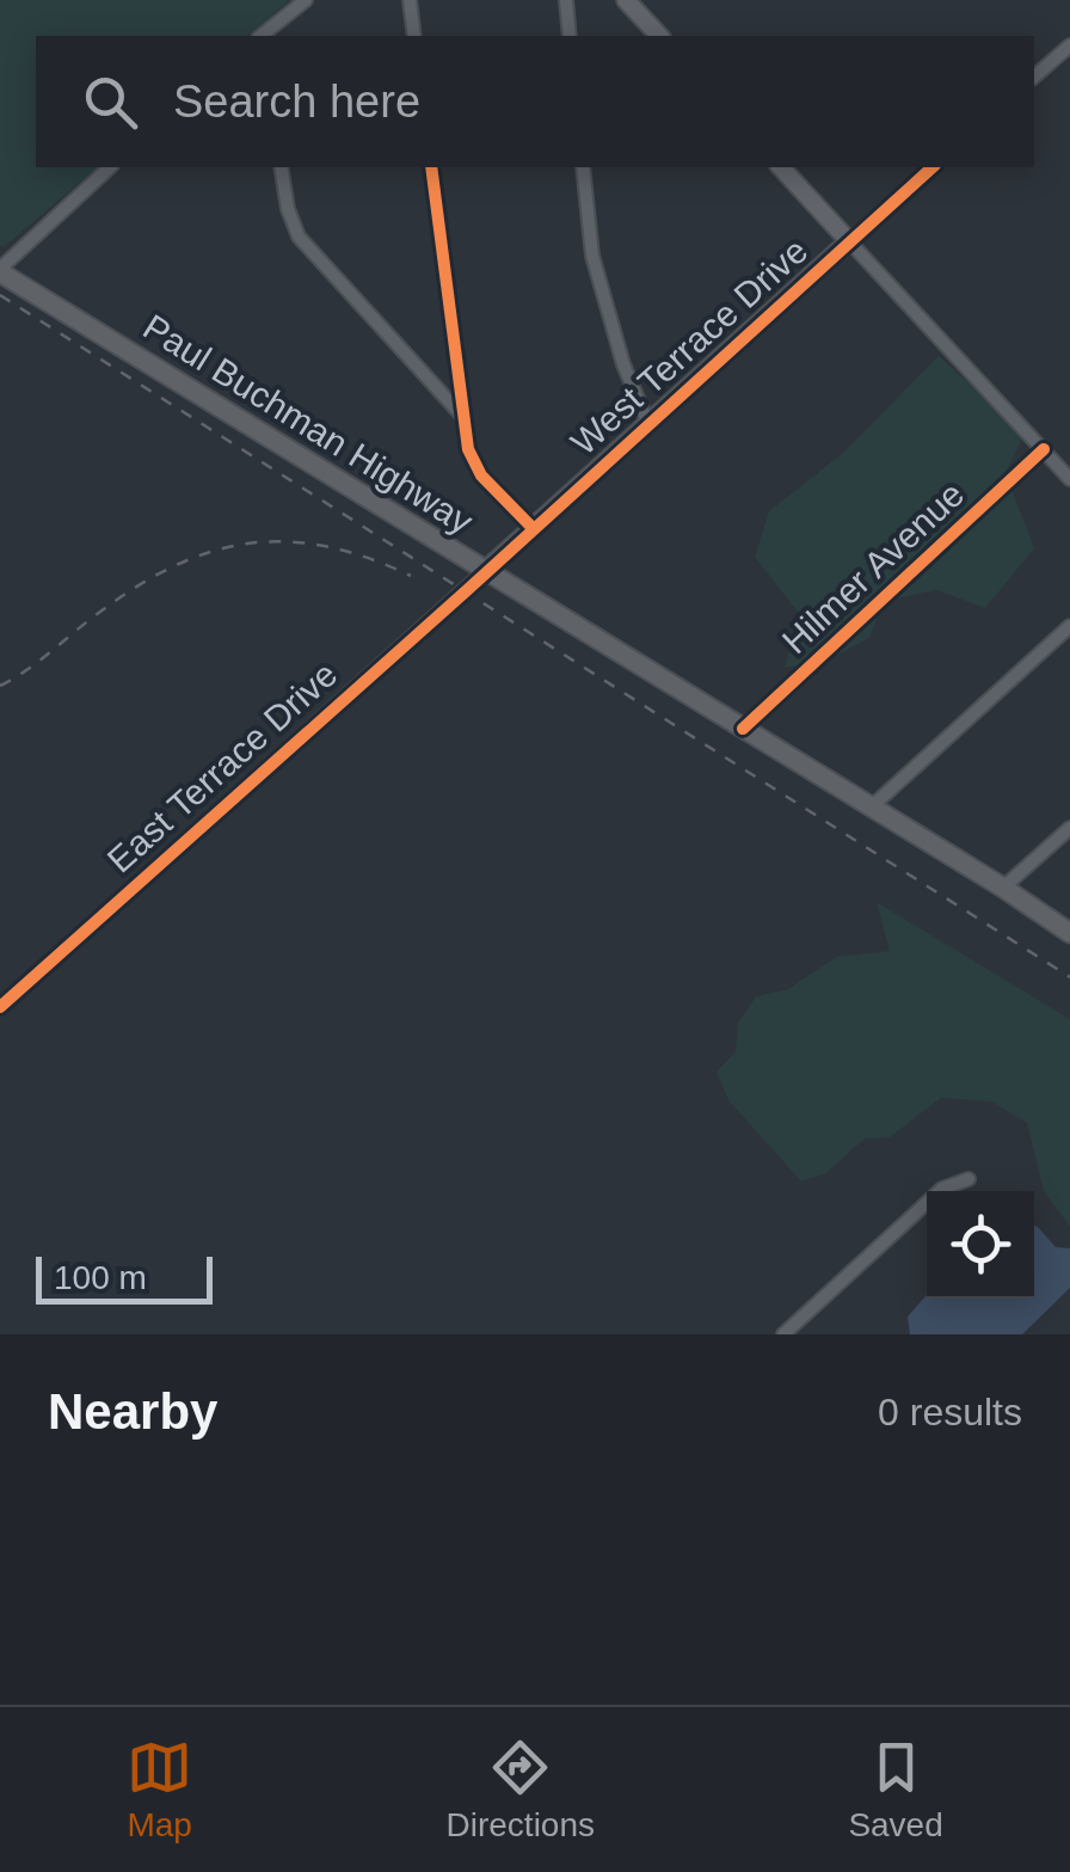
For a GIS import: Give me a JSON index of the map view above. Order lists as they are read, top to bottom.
{
  "streets": {
    "main road": ["Paul Buchman Highway"],
    "street": ["West Terrace Drive", "Hilmer Avenue", "East Terrace Drive"]
  },
  "crossings": [
    ["West Terrace Drive", "Paul Buchman Highway"],
    ["West Terrace Drive", "East Terrace Drive"],
    ["Paul Buchman Highway", "Hilmer Avenue"],
    ["Paul Buchman Highway", "East Terrace Drive"]
  ],
  "scale_bar": "100 m",
  "page": {
    "search": "Search here",
    "scale": "100 m",
    "heading": ["Nearby", "0 results"],
    "nav": ["Map", "Directions", "Saved"]
  }
}
